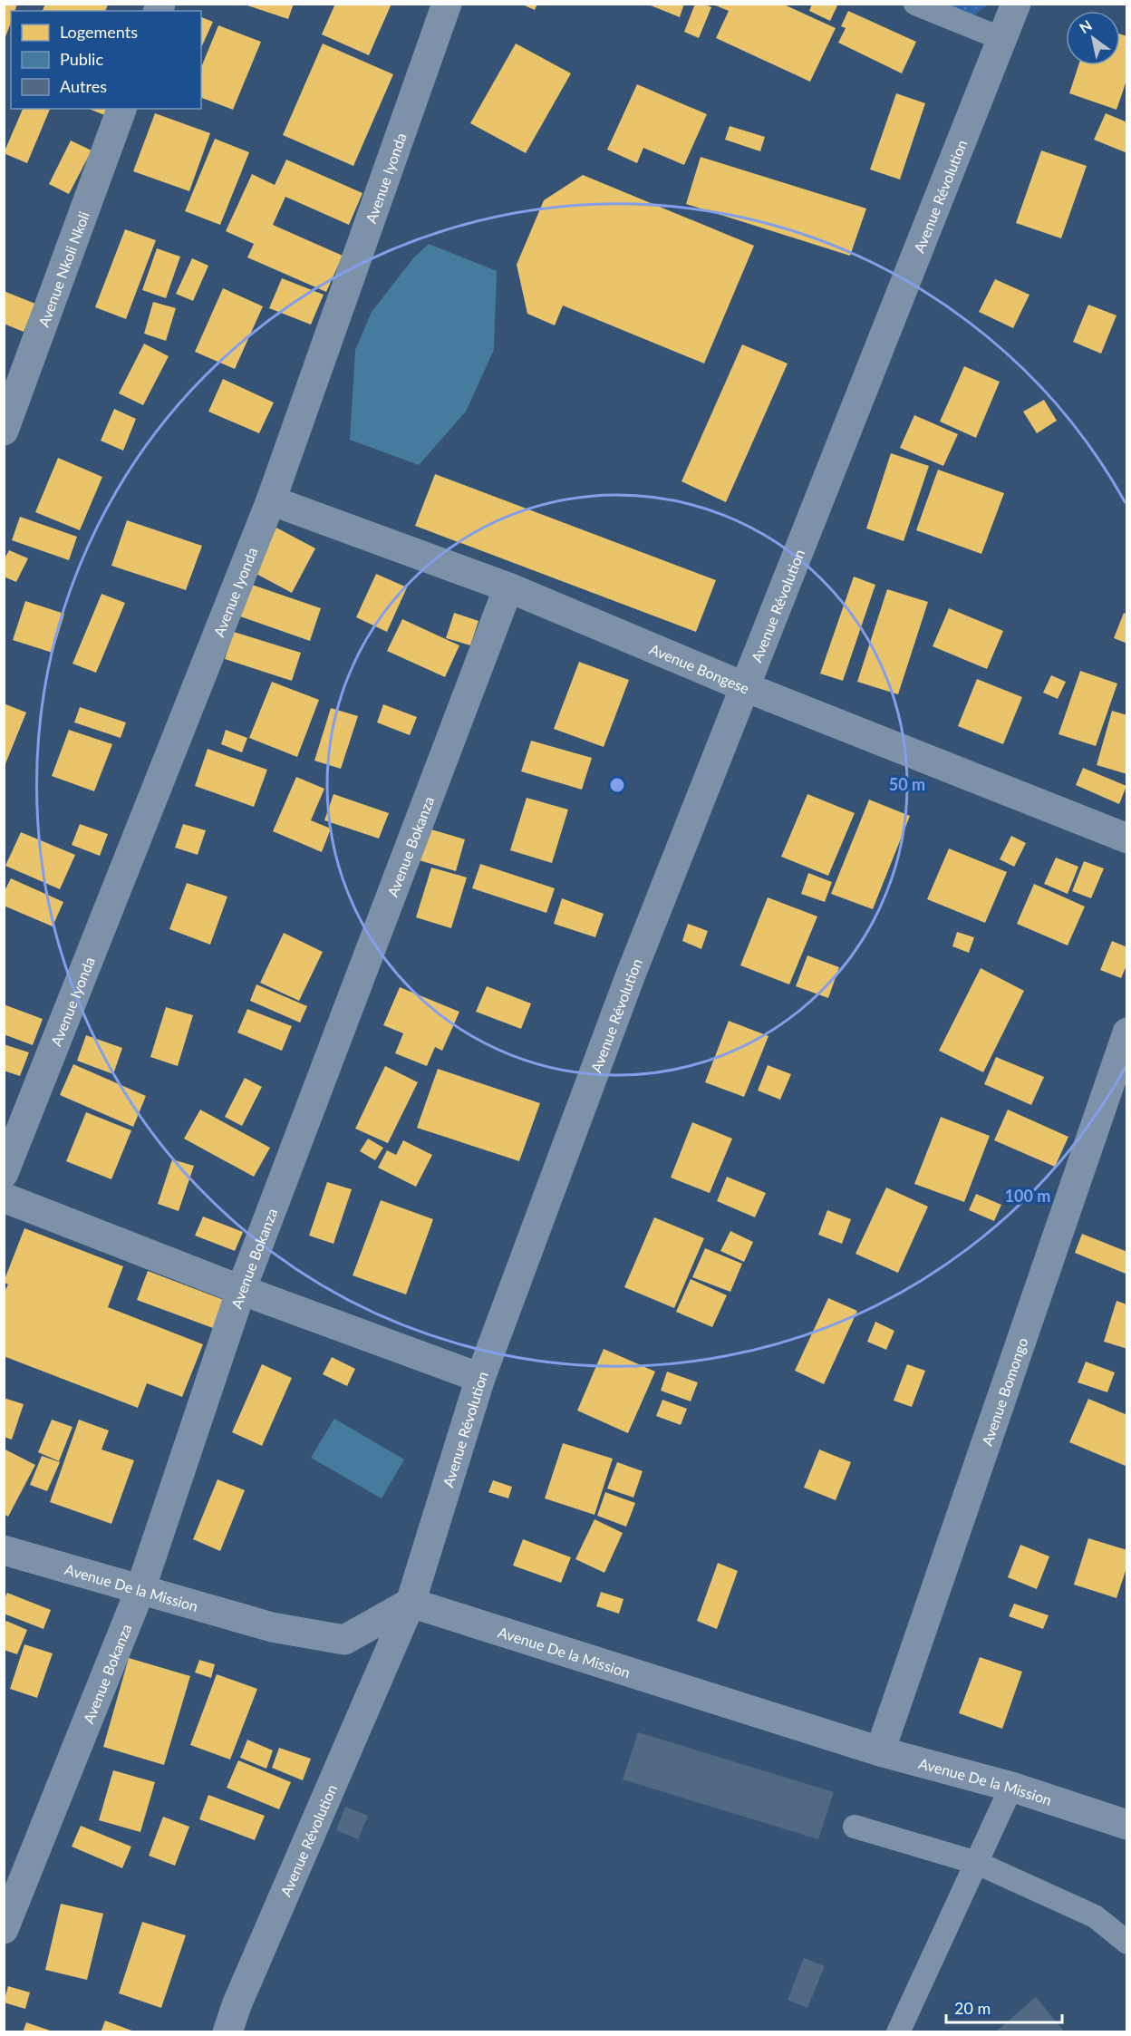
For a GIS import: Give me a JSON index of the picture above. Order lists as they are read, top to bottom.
{
  "streets": {
    "street": [
      "Avenue Iyonda",
      "Avenue Révolution",
      "Avenue Nkoli Nkoli",
      "Avenue Bongese",
      "Avenue Bokanza",
      "Avenue Bomongo",
      "Avenue De la Mission"
    ]
  },
  "crossings": [
    ["Avenue Iyonda", "Avenue Bongese"],
    ["Avenue Révolution", "Avenue Bongese"],
    ["Avenue Révolution", "Avenue De la Mission"],
    ["Avenue Bongese", "Avenue Bokanza"],
    ["Avenue Bokanza", "Avenue De la Mission"],
    ["Avenue Bomongo", "Avenue De la Mission"]
  ],
  "legend": ["Logements", "Public", "Autres"],
  "scale_bar": "20 m",
  "north": "top left",
  "rings": ["50 m", "100 m"]
}
